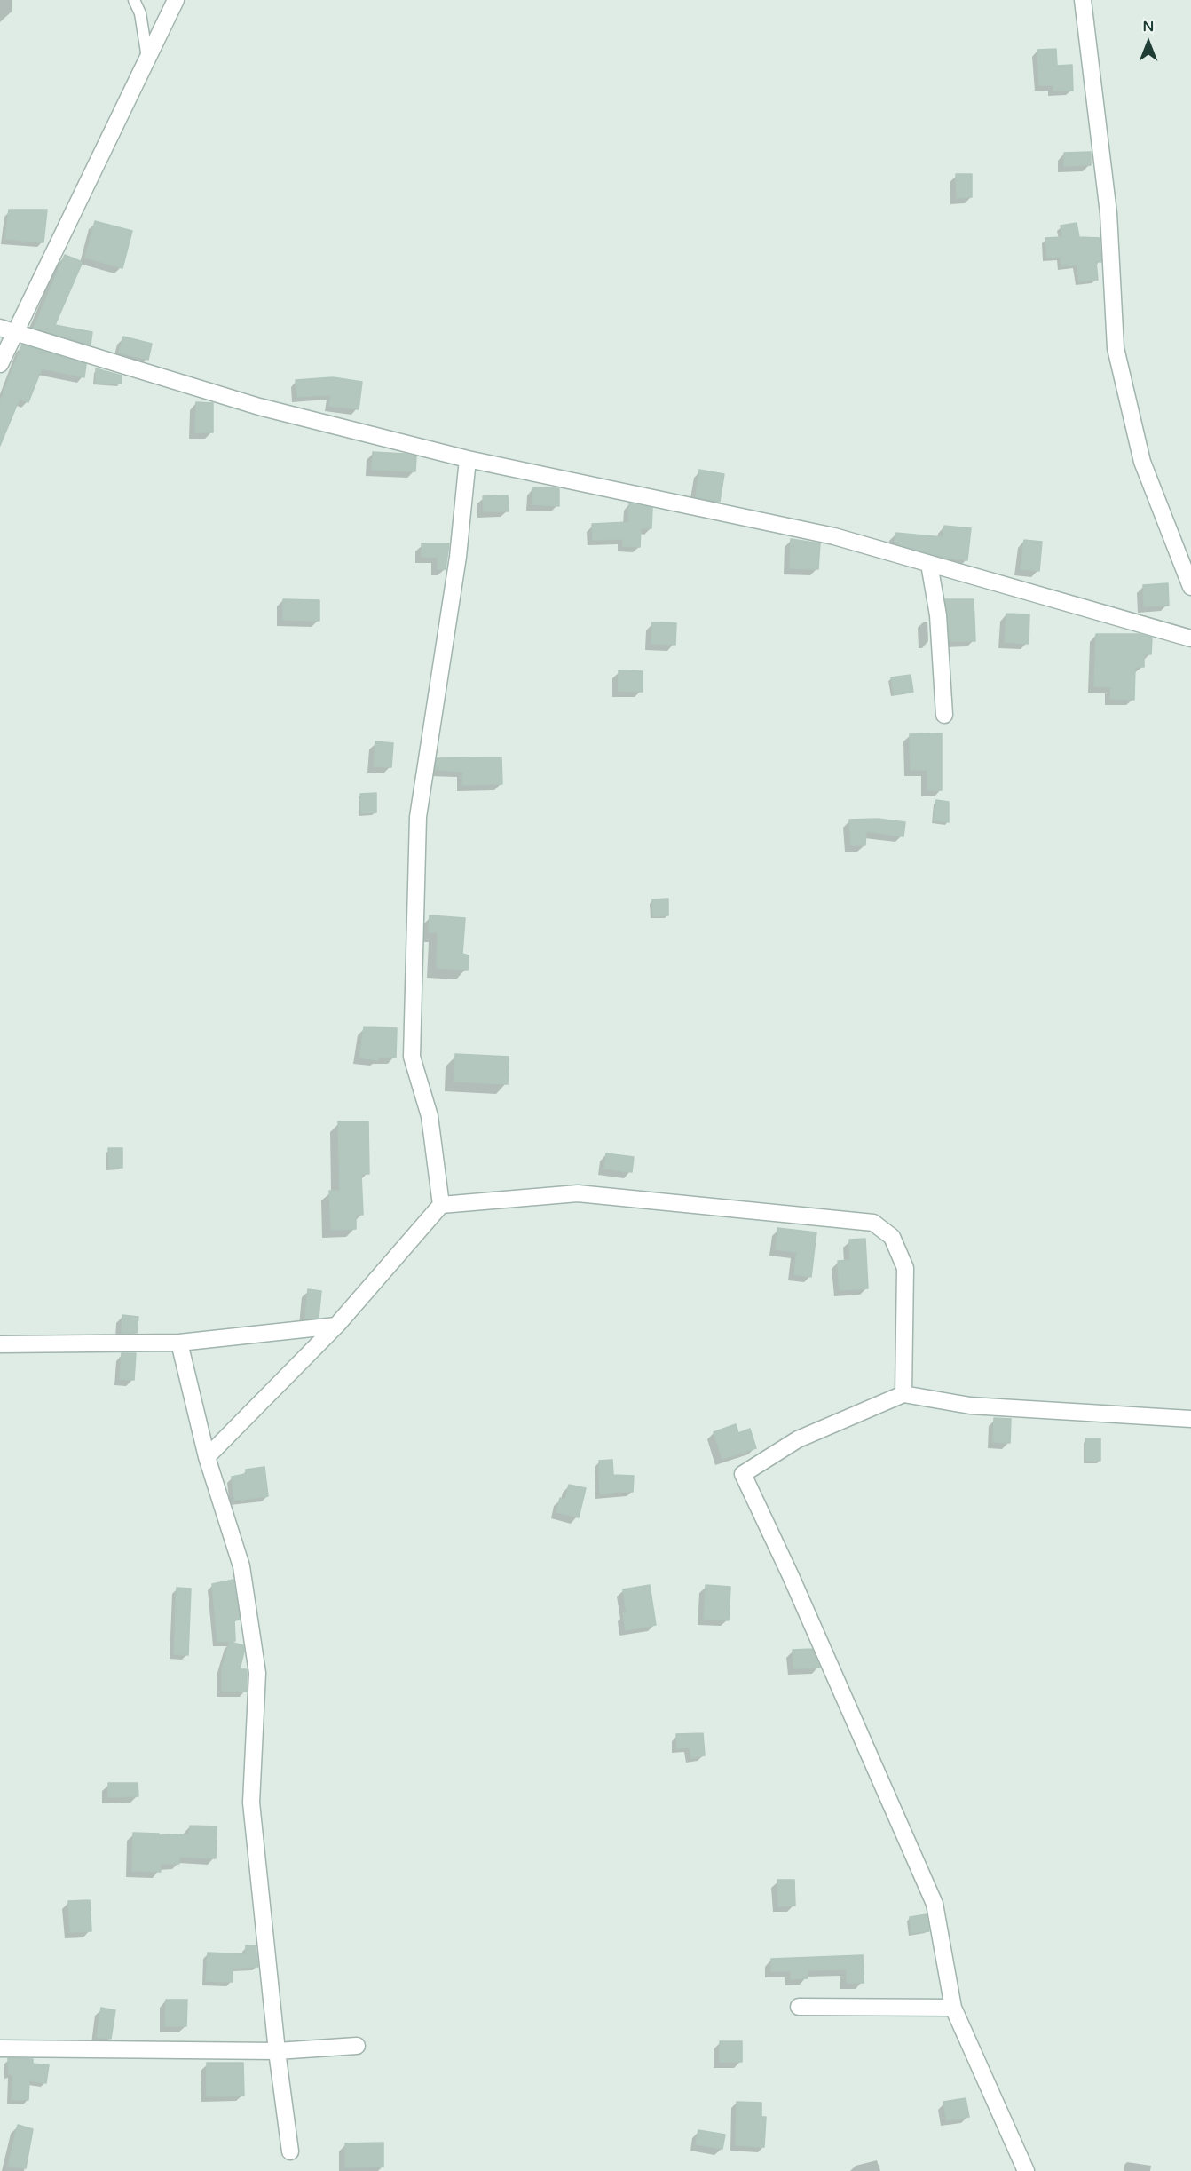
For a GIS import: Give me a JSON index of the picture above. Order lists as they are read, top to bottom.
{
  "north": "top"
}
